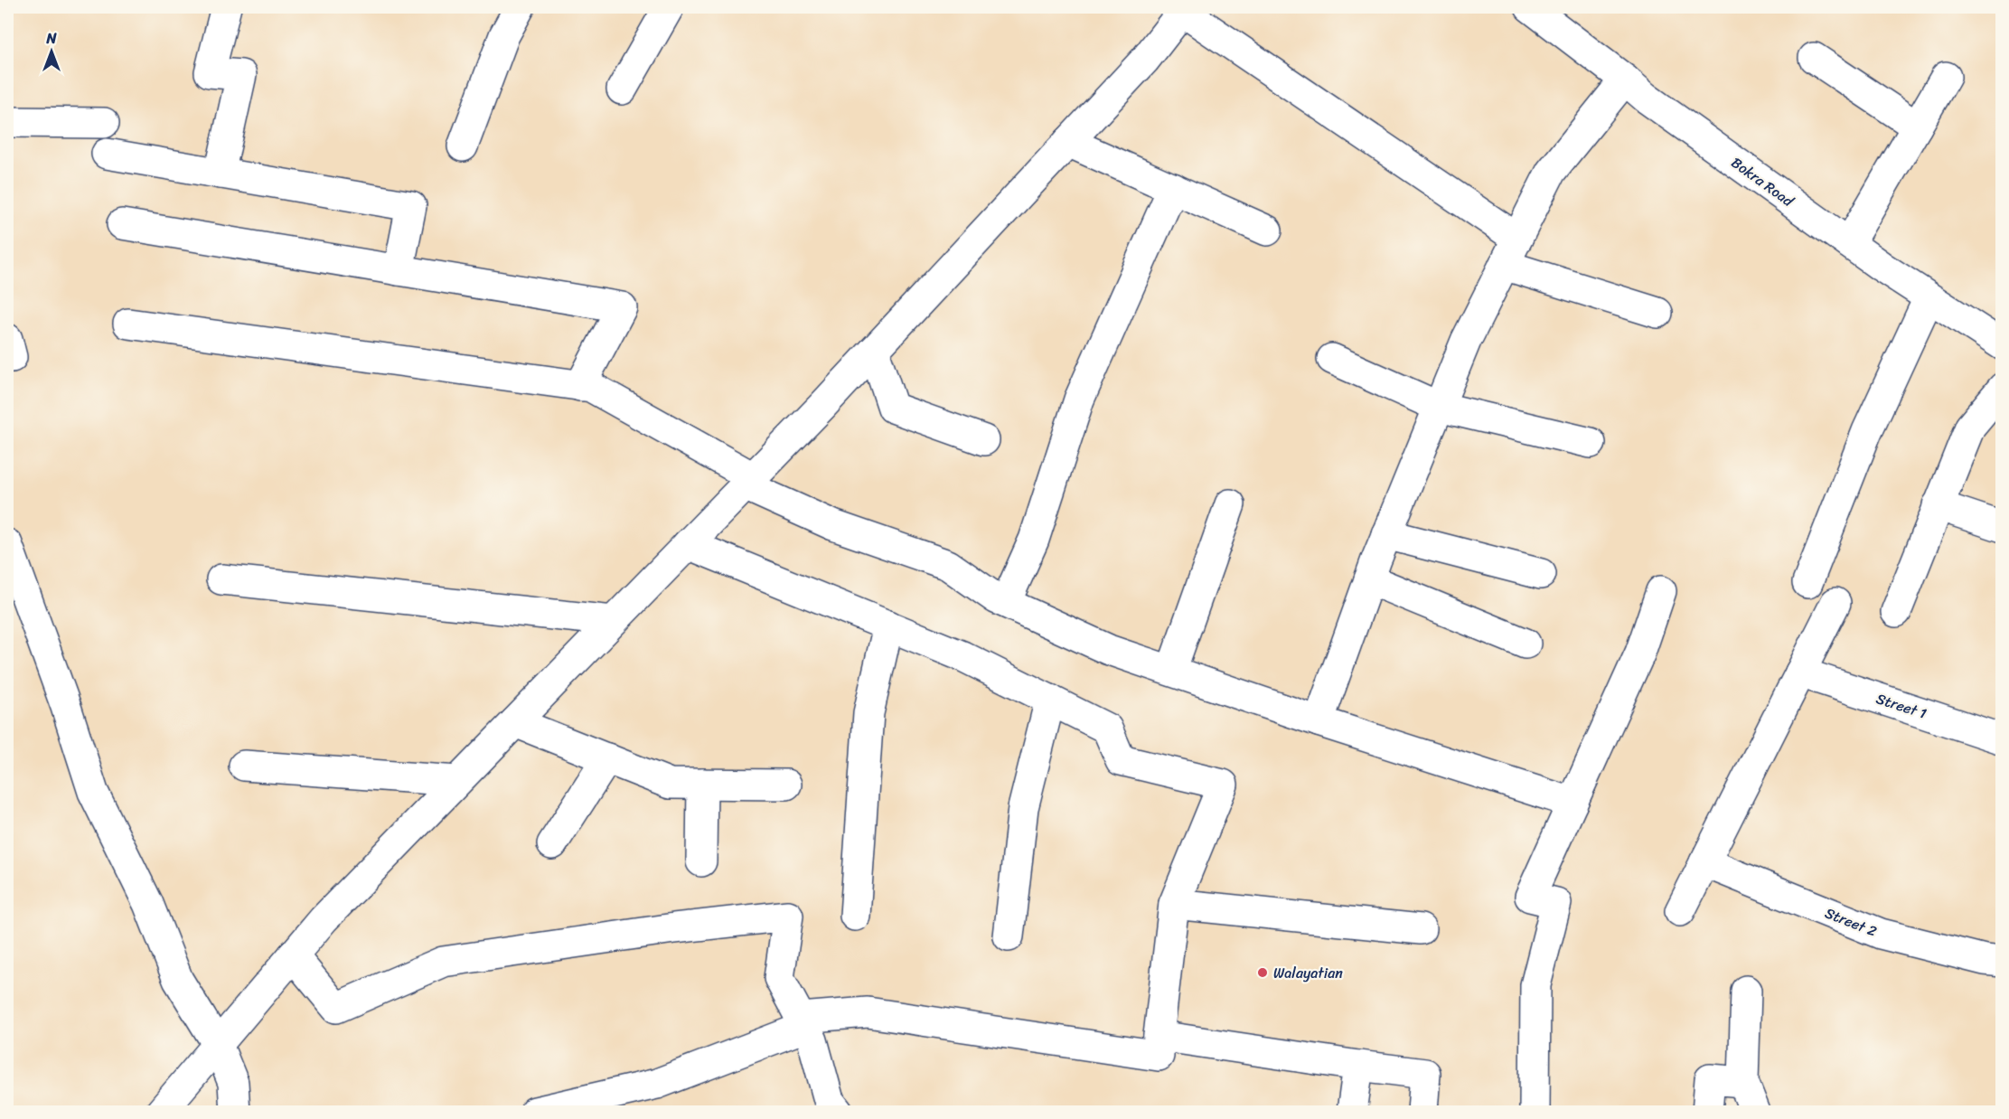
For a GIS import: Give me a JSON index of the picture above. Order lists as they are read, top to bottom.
{
  "streets": {
    "street": ["Bokra Road", "Street 1", "Street 2"]
  },
  "places": ["Walayatian"],
  "north": "top"
}
